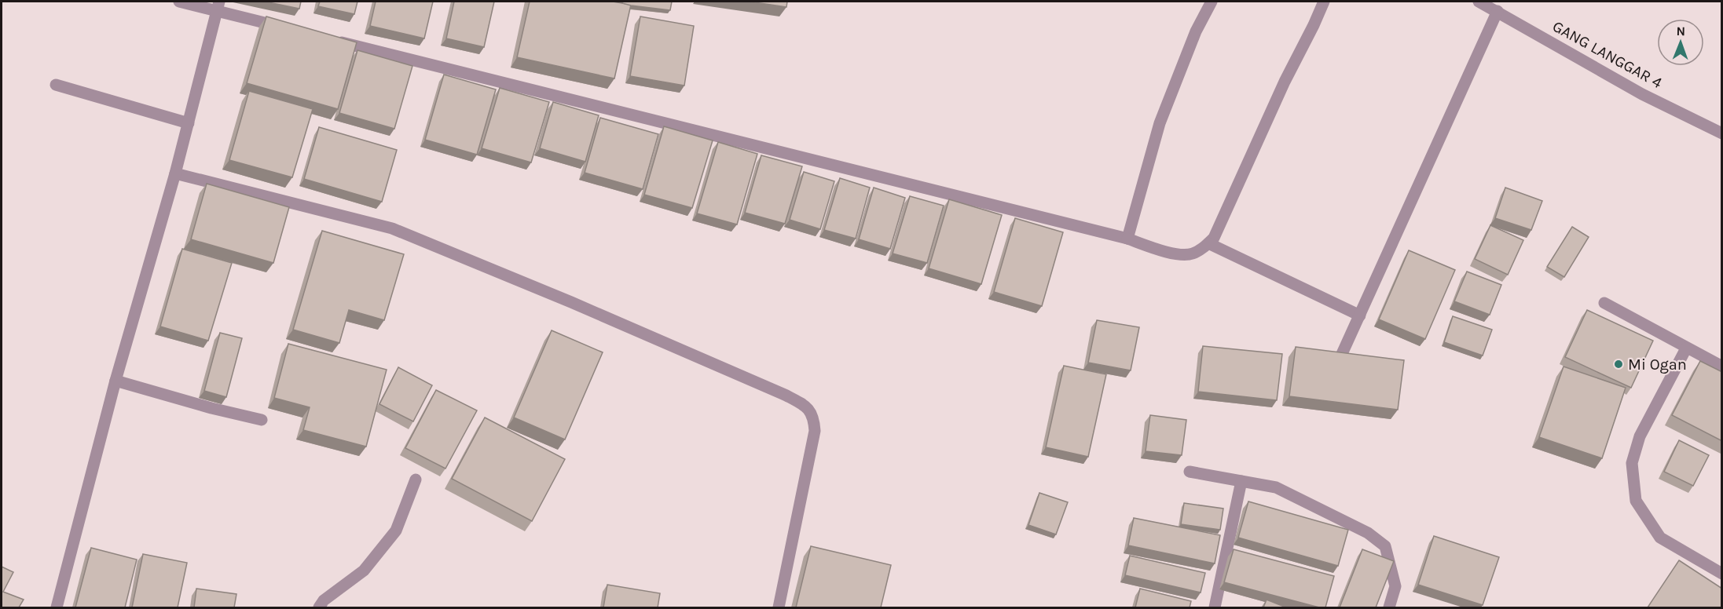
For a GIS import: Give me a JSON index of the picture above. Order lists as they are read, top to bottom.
{
  "streets": {
    "street": ["GANG LANGGAR 4"]
  },
  "places": ["Mi Ogan"],
  "north": "top"
}
